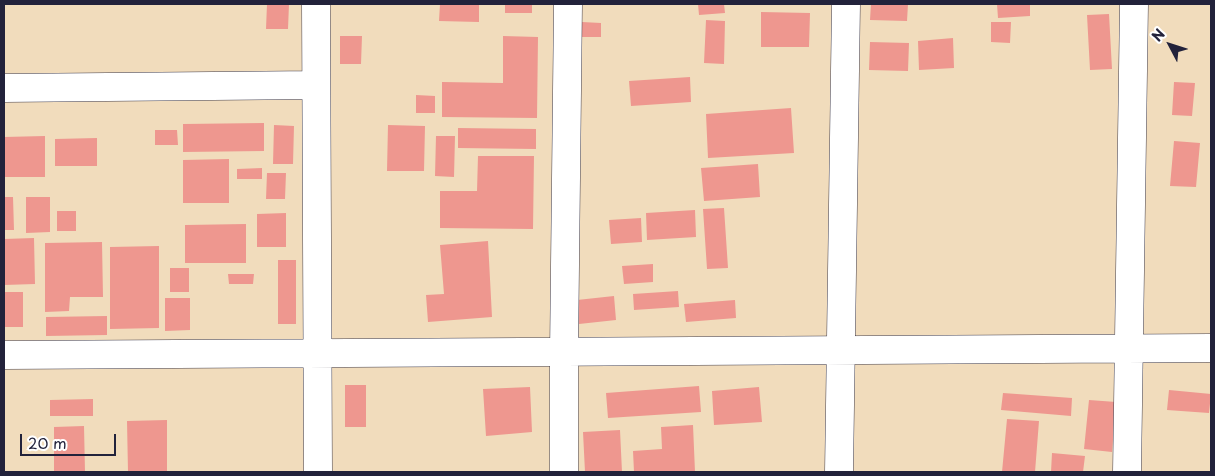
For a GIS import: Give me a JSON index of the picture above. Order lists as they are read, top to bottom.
{
  "scale_bar": "20 m",
  "north": "top left"
}
